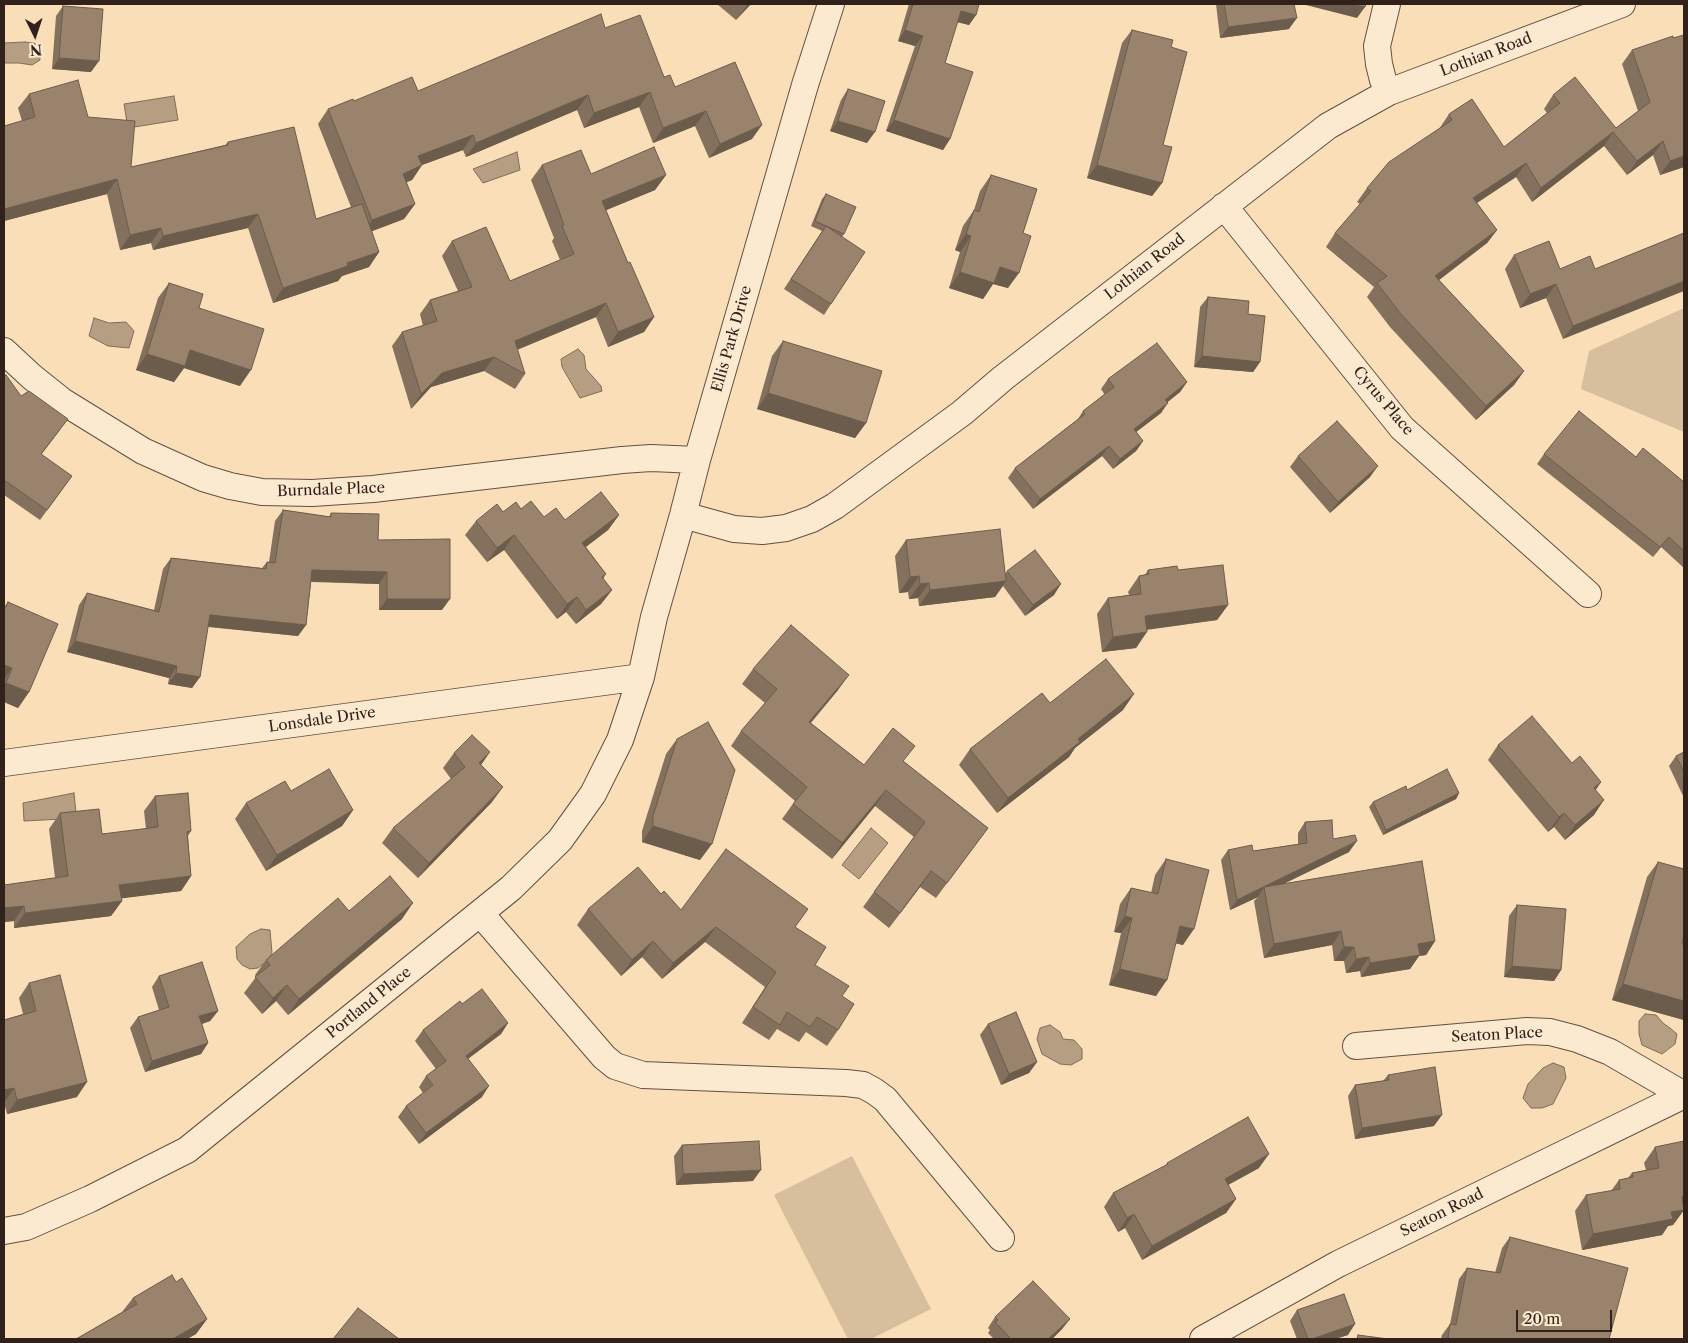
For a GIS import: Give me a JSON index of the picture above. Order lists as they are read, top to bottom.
{
  "streets": {
    "street": [
      "Lothian Road",
      "Ellis Park Drive",
      "Cyrus Place",
      "Burndale Place",
      "Lonsdale Drive",
      "Portland Place",
      "Seaton Place",
      "Seaton Road"
    ]
  },
  "crossings": [
    ["Lothian Road", "Ellis Park Drive"],
    ["Lothian Road", "Cyrus Place"],
    ["Ellis Park Drive", "Burndale Place"],
    ["Ellis Park Drive", "Lonsdale Drive"],
    ["Ellis Park Drive", "Portland Place"],
    ["Lonsdale Drive", "Portland Place"],
    ["Seaton Place", "Seaton Road"]
  ],
  "scale_bar": "20 m",
  "north": "bottom"
}
